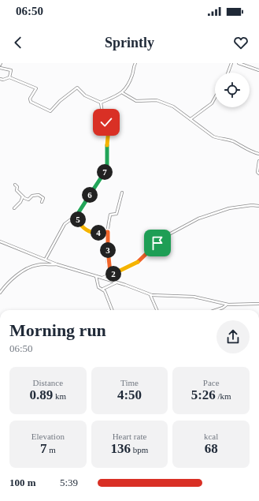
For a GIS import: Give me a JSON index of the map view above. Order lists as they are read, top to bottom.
{
  "page": {
    "status": "06:50",
    "header": "Sprintly",
    "pins": [
      "7",
      "6",
      "5",
      "4",
      "3",
      "2"
    ],
    "heading": ["Morning run", "06:50"],
    "stats": [
      ["Distance", "0.89 km"],
      ["Time", "4:50"],
      ["Pace", "5:26 /km"],
      ["Elevation", "7 m"],
      ["Heart rate", "136 bpm"],
      ["kcal", "68"]
    ],
    "list": [
      {
        "name": "100 m",
        "note": "5:39"
      }
    ]
  }
}
